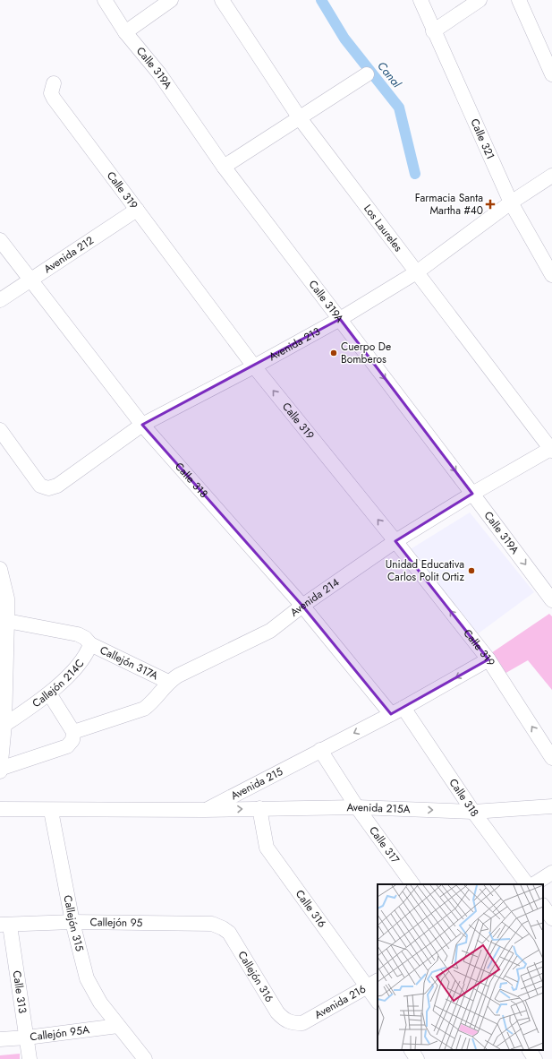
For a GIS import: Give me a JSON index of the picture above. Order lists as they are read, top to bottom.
{
  "streets": {
    "street": [
      "Calle 319A",
      "Calle 321",
      "Calle 319",
      "Los Laureles",
      "Avenida 212",
      "Avenida 213",
      "Calle 318",
      "Avenida 214",
      "Callejón 317A",
      "Callejón 214C",
      "Avenida 215",
      "Avenida 215A",
      "Calle 317",
      "Calle 316",
      "Callejón 315",
      "Callejón 95",
      "Callejón 316",
      "Calle 313",
      "Avenida 216",
      "Callejón 95A"
    ]
  },
  "crossings": [
    ["Calle 319A", "Avenida 213"],
    ["Calle 319A", "Avenida 214"],
    ["Calle 321", "Avenida 213"],
    ["Calle 319", "Avenida 212"],
    ["Calle 319", "Avenida 213"],
    ["Calle 319", "Avenida 214"],
    ["Calle 319", "Avenida 215"],
    ["Los Laureles", "Avenida 213"],
    ["Los Laureles", "Avenida 214"],
    ["Avenida 212", "Calle 318"],
    ["Avenida 213", "Calle 318"],
    ["Calle 318", "Avenida 214"],
    ["Calle 318", "Avenida 215"],
    ["Calle 318", "Avenida 215A"],
    ["Avenida 214", "Callejón 317A"],
    ["Callejón 317A", "Callejón 214C"],
    ["Avenida 215", "Avenida 215A"],
    ["Avenida 215", "Calle 317"],
    ["Avenida 215", "Callejón 315"],
    ["Avenida 215A", "Calle 317"],
    ["Avenida 215A", "Calle 316"],
    ["Calle 316", "Avenida 216"],
    ["Callejón 315", "Callejón 95"],
    ["Callejón 315", "Callejón 95A"],
    ["Callejón 95", "Callejón 316"],
    ["Callejón 95", "Calle 313"],
    ["Callejón 316", "Avenida 216"],
    ["Calle 313", "Callejón 95A"]
  ],
  "one_way": ["Calle 319A", "Calle 319", "Avenida 215A"],
  "water": ["Canal"],
  "places": {
    "health": ["Farmacia Santa Martha #40"],
    "other": ["Cuerpo De Bomberos", "Unidad Educativa Carlos Polit Ortiz"]
  }
}
